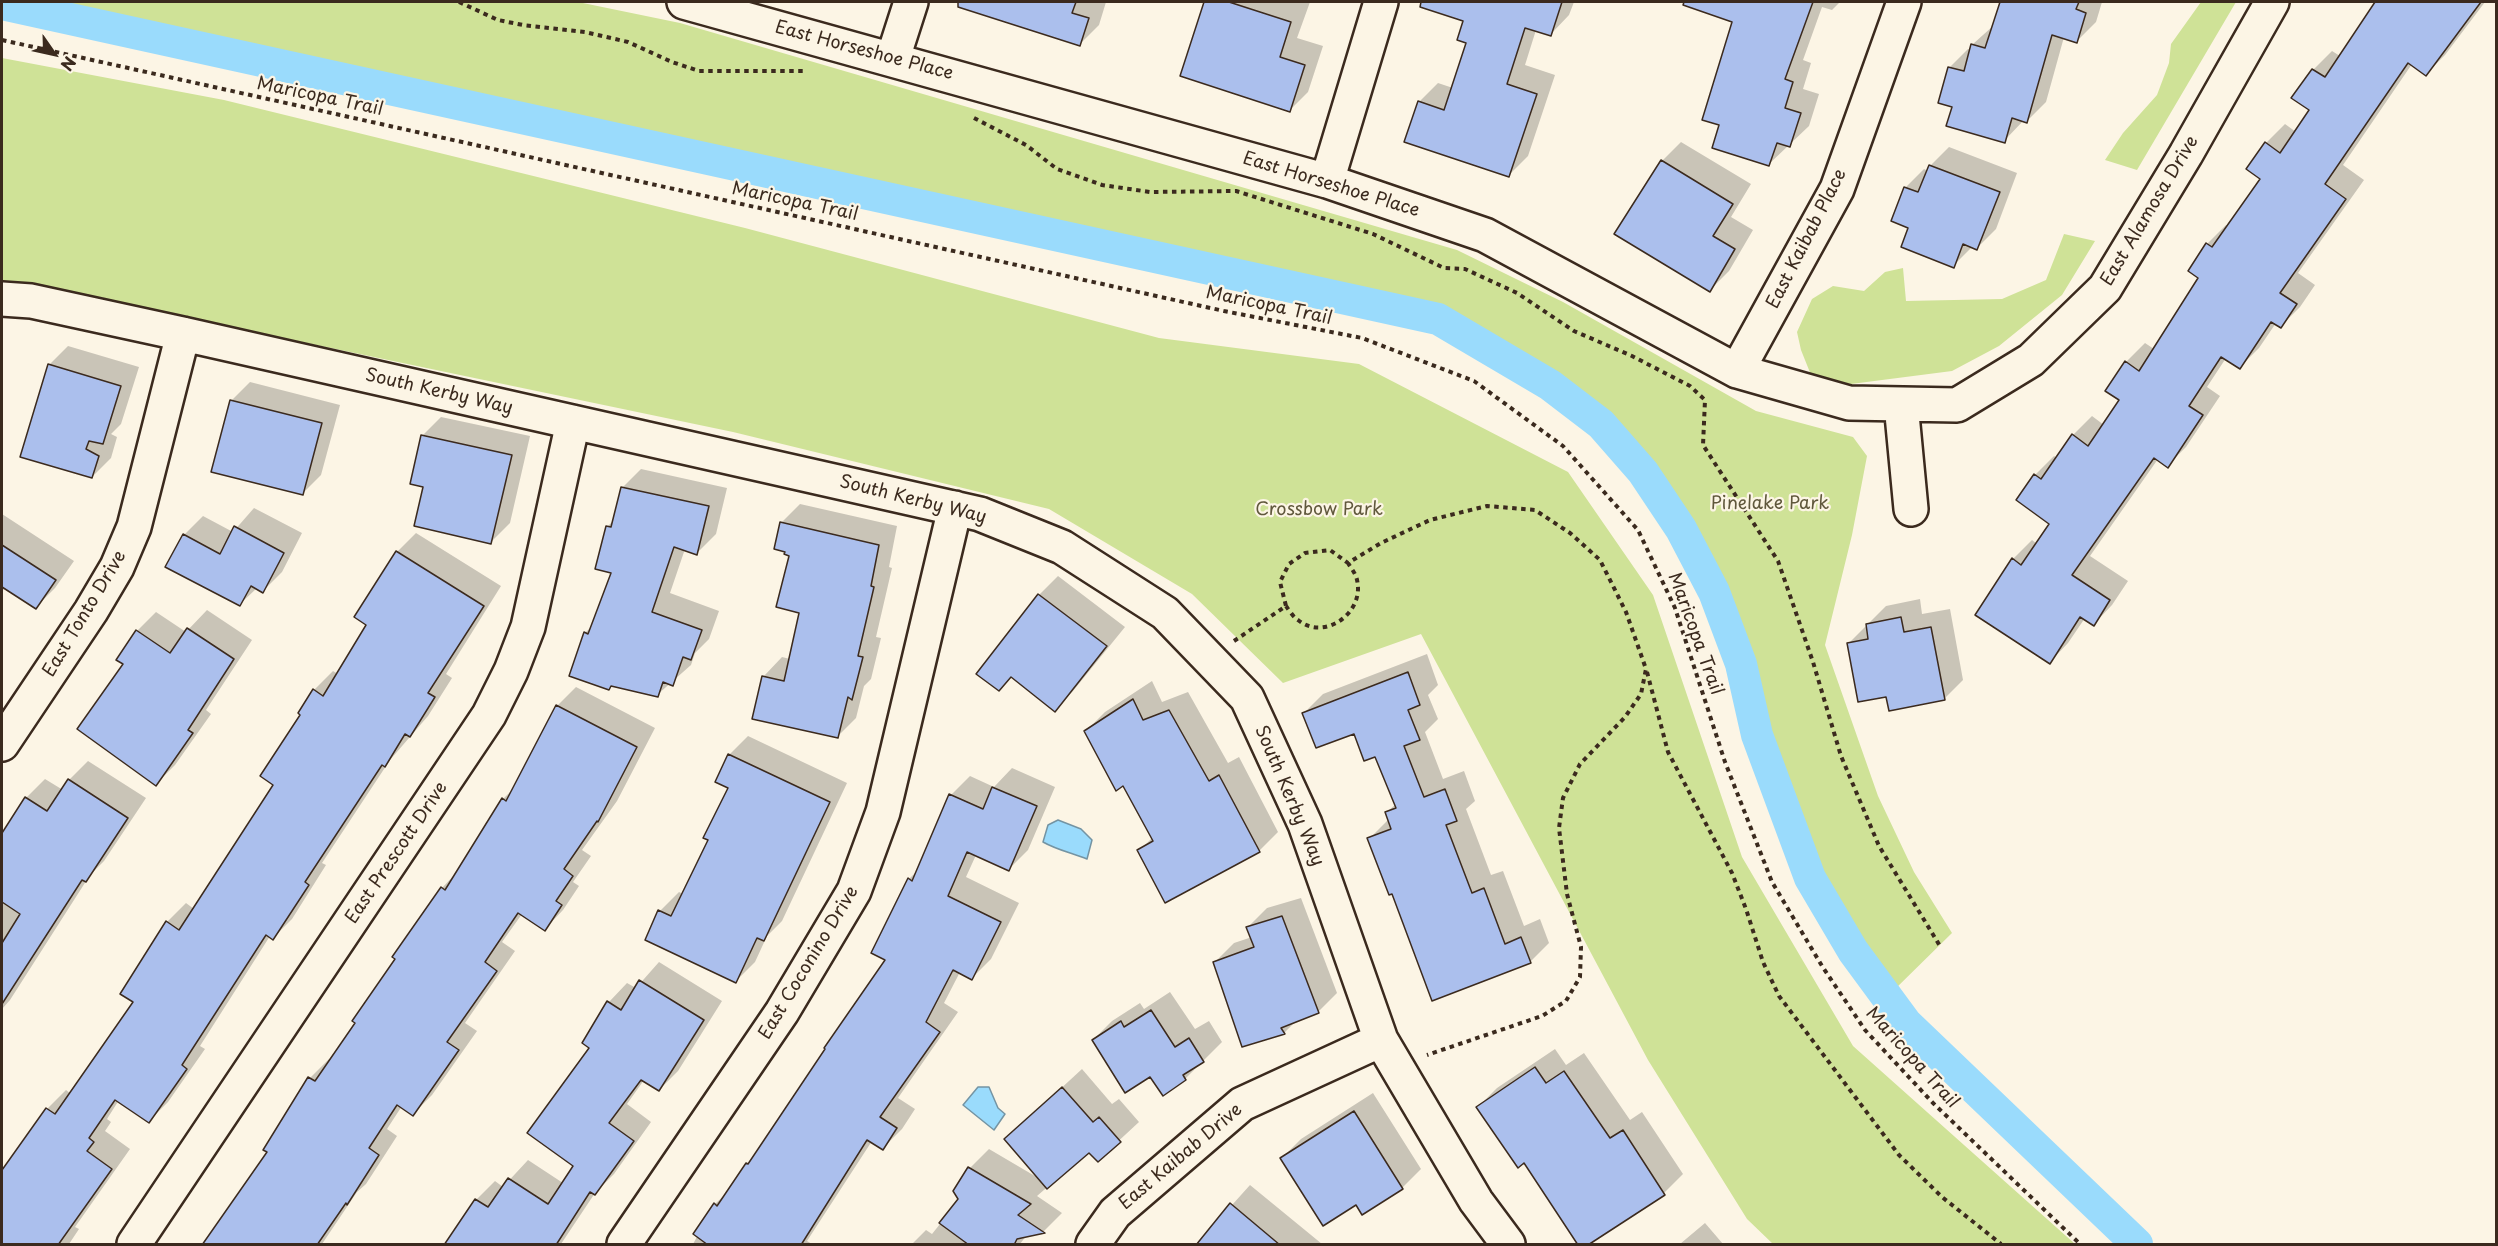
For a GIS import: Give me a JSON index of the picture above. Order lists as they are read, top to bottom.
{
  "streets": {
    "street": [
      "East Horseshoe Place",
      "East Alamosa Drive",
      "East Kaibab Place",
      "South Kerby Way",
      "East Tonto Drive",
      "East Prescott Drive",
      "East Coconino Drive",
      "East Kaibab Drive"
    ],
    "path": ["Maricopa Trail"]
  },
  "crossings": [
    ["East Horseshoe Place", "East Alamosa Drive"],
    ["East Horseshoe Place", "East Kaibab Place"],
    ["South Kerby Way", "East Tonto Drive"],
    ["South Kerby Way", "East Prescott Drive"],
    ["South Kerby Way", "East Coconino Drive"],
    ["South Kerby Way", "East Kaibab Drive"]
  ],
  "parks": ["Pinelake Park", "Crossbow Park"],
  "north": "bottom right"
}
